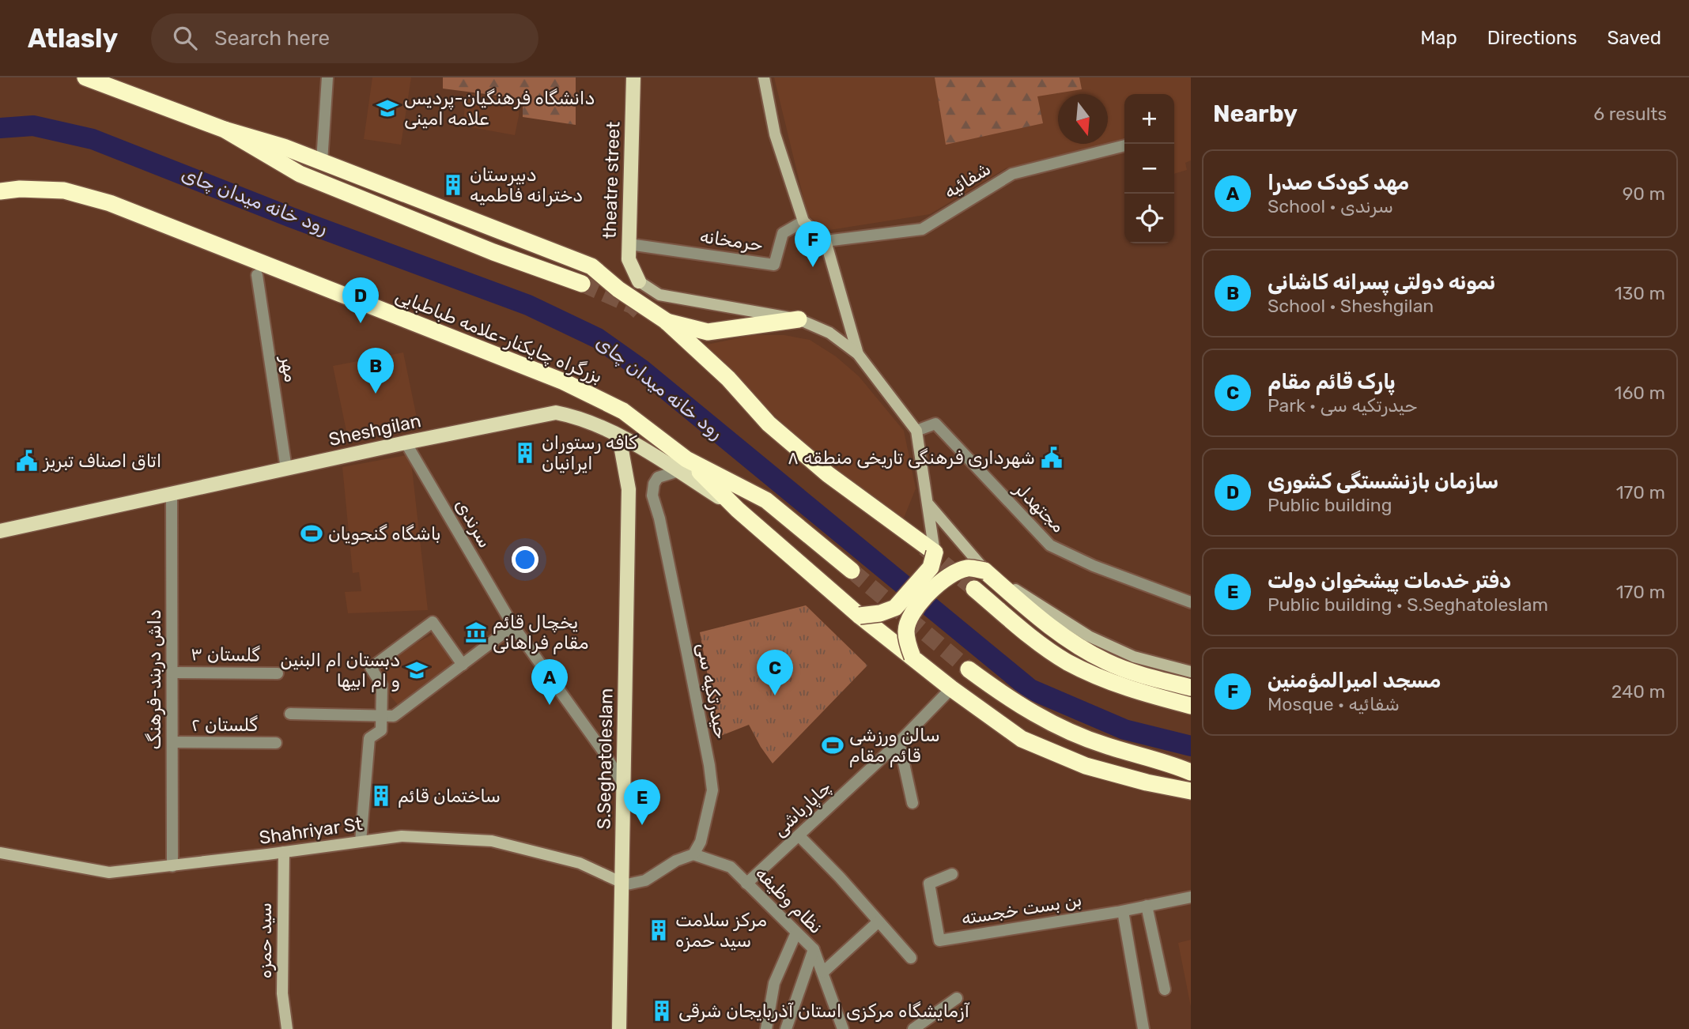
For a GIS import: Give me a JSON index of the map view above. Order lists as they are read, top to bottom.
{
  "streets": {
    "highway": ["بزرگراه چایکنار-علامه طباطبایی"],
    "main road": [
      "theatre street",
      "Sheshgilan",
      "S.Seghatoleslam",
      "Shahriyar St",
      "سید حمزه"
    ],
    "street": [
      "شفائیه",
      "حرمخانه",
      "مهر",
      "مجتهدلر",
      "سرندی",
      "گلستان ۳",
      "داش دربند-فرهنگ",
      "حیدرتکیه سی",
      "گلستان ۲",
      "چاپارباشی",
      "نظام وظیفه",
      "بن بست خجسته"
    ]
  },
  "crossings": [
    ["theatre street", "حرمخانه"],
    ["بزرگراه چایکنار-علامه طباطبایی", "Sheshgilan"],
    ["بزرگراه چایکنار-علامه طباطبایی", "حیدرتکیه سی"],
    ["مهر", "Sheshgilan"],
    ["Sheshgilan", "سرندی"],
    ["Sheshgilan", "داش دربند-فرهنگ"],
    ["Sheshgilan", "حیدرتکیه سی"],
    ["Sheshgilan", "S.Seghatoleslam"],
    ["سرندی", "S.Seghatoleslam"],
    ["گلستان ۳", "داش دربند-فرهنگ"],
    ["داش دربند-فرهنگ", "گلستان ۲"],
    ["داش دربند-فرهنگ", "Shahriyar St"],
    ["حیدرتکیه سی", "نظام وظیفه"],
    ["S.Seghatoleslam", "Shahriyar St"],
    ["چاپارباشی", "نظام وظیفه"],
    ["Shahriyar St", "سید حمزه"]
  ],
  "water": ["رود خانه میدان چای"],
  "places": {
    "school or university": ["دانشگاه فرهنگیان-پردیس علامه امینی", "دبستان ام البنین و ام ابیها"],
    "building": [
      "دبیرستان دخترانه فاطمیه",
      "کافه رستوران ایرانیان",
      "ساختمان قائم",
      "مرکز سلامت سید حمزه",
      "آزمایشگاه مرکزی استان آذربایجان شرقی"
    ],
    "public building": ["شهرداری فرهنگی تاریخی منطقه ۸", "اتاق اصناف تبریز"],
    "sports": ["باشگاه گنجویان", "سالن ورزشی قائم مقام"],
    "museum": ["یخچال قائم مقام فراهانی"]
  },
  "north": "bottom",
  "page": {
    "header": "Atlasly",
    "search": "Search here",
    "nav": ["Map", "Directions", "Saved"],
    "heading": ["Nearby", "6 results"],
    "map_buttons": ["+", "−"],
    "list": [
      {
        "mark": "A",
        "name": "مهد کودک صدرا",
        "note": "School · سرندی",
        "value": "90 m"
      },
      {
        "mark": "B",
        "name": "نمونه دولتی پسرانه کاشانی",
        "note": "School · Sheshgilan",
        "value": "130 m"
      },
      {
        "mark": "C",
        "name": "پارک قائم مقام",
        "note": "Park · حیدرتکیه سی",
        "value": "160 m"
      },
      {
        "mark": "D",
        "name": "سازمان بازنشستگی کشوری",
        "note": "Public building",
        "value": "170 m"
      },
      {
        "mark": "E",
        "name": "دفتر خدمات پیشخوان دولت",
        "note": "Public building · S.Seghatoleslam",
        "value": "170 m"
      },
      {
        "mark": "F",
        "name": "مسجد امیرالمؤمنین",
        "note": "Mosque · شفائیه",
        "value": "240 m"
      }
    ],
    "pins": [
      "F",
      "D",
      "B",
      "C",
      "A",
      "E"
    ]
  }
}
